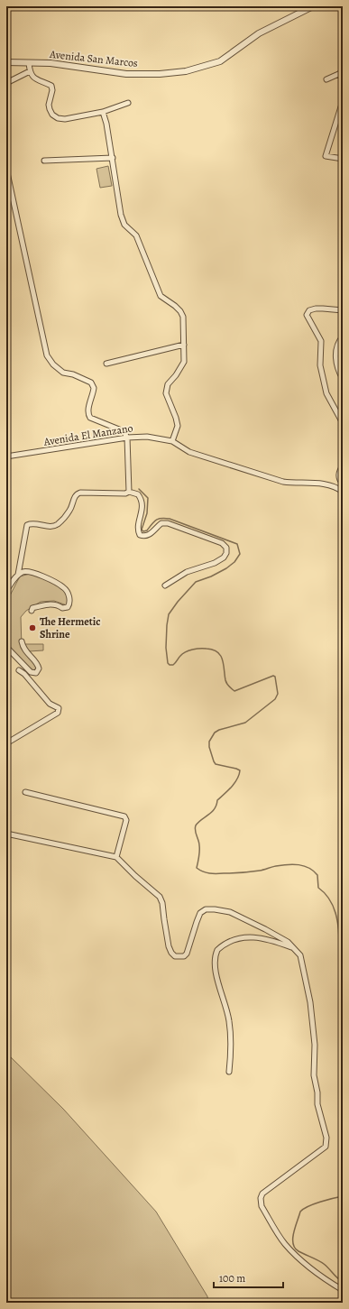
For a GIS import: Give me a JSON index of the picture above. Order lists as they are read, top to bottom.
{
  "streets": {
    "street": ["Avenida San Marcos", "Avenida El Manzano"]
  },
  "places": ["The Hermetic Shrine"],
  "scale_bar": "100 m"
}
